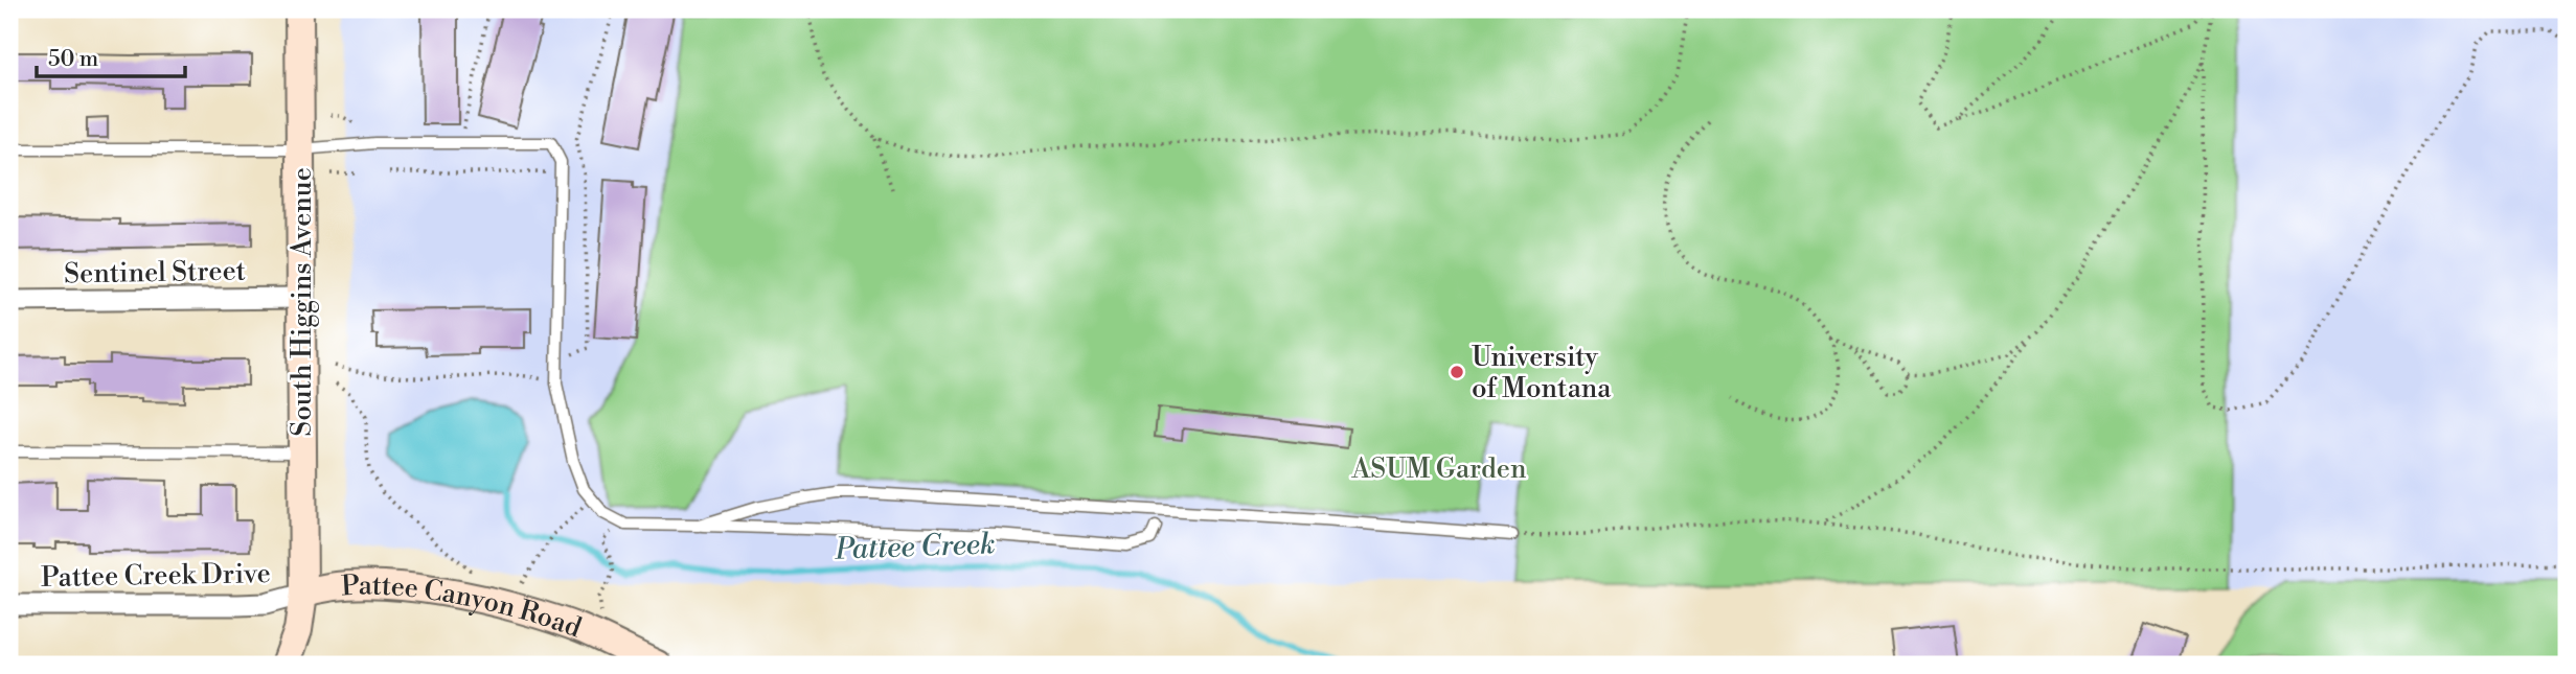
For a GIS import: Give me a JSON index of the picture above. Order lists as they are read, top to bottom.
{
  "streets": {
    "main road": ["South Higgins Avenue", "Pattee Canyon Road"],
    "street": ["Sentinel Street", "Pattee Creek Drive"]
  },
  "crossings": [
    ["Sentinel Street", "South Higgins Avenue"],
    ["South Higgins Avenue", "Pattee Creek Drive"],
    ["South Higgins Avenue", "Pattee Canyon Road"],
    ["Pattee Creek Drive", "Pattee Canyon Road"]
  ],
  "water": ["Pattee Creek"],
  "parks": ["ASUM Garden"],
  "places": ["University of Montana"],
  "scale_bar": "50 m"
}
